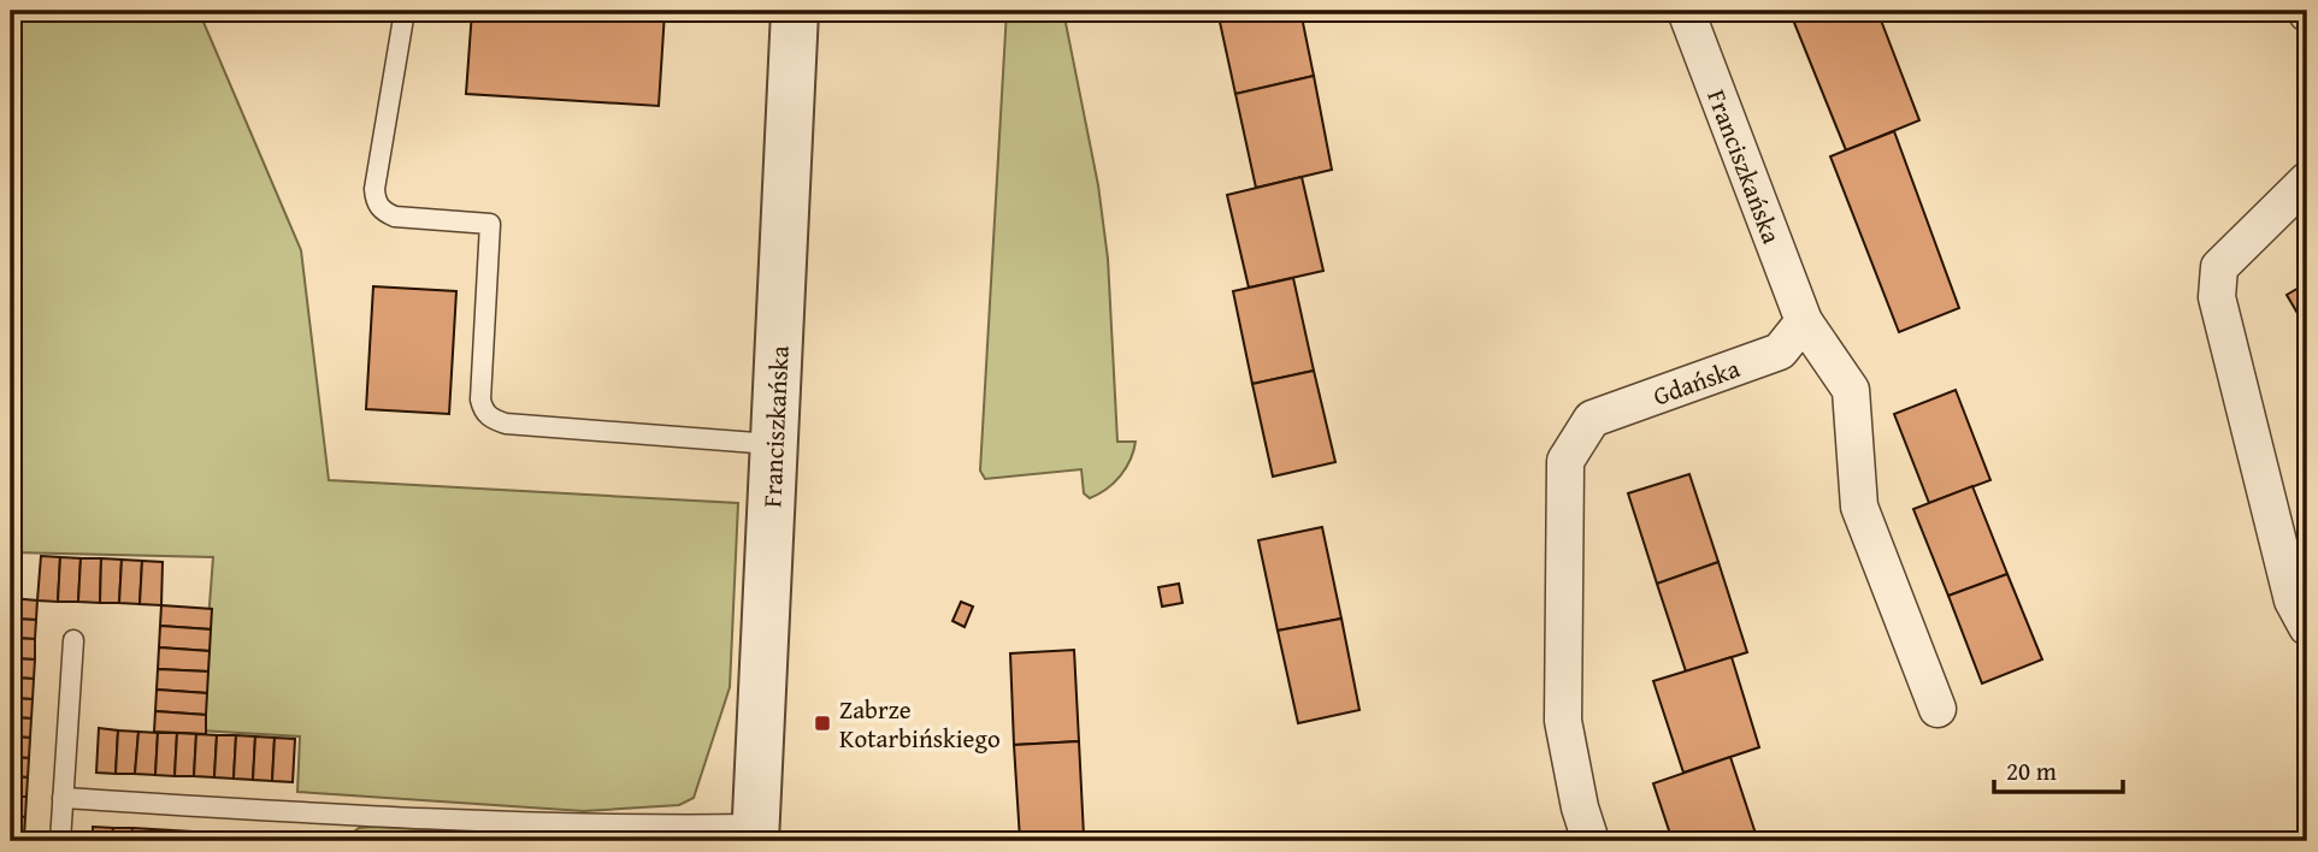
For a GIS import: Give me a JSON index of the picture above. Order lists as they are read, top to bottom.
{
  "streets": {
    "street": ["Franciszkańska", "Gdańska"]
  },
  "crossings": [
    ["Franciszkańska", "Gdańska"]
  ],
  "places": {
    "transit": ["Zabrze Kotarbińskiego"]
  },
  "scale_bar": "20 m"
}
